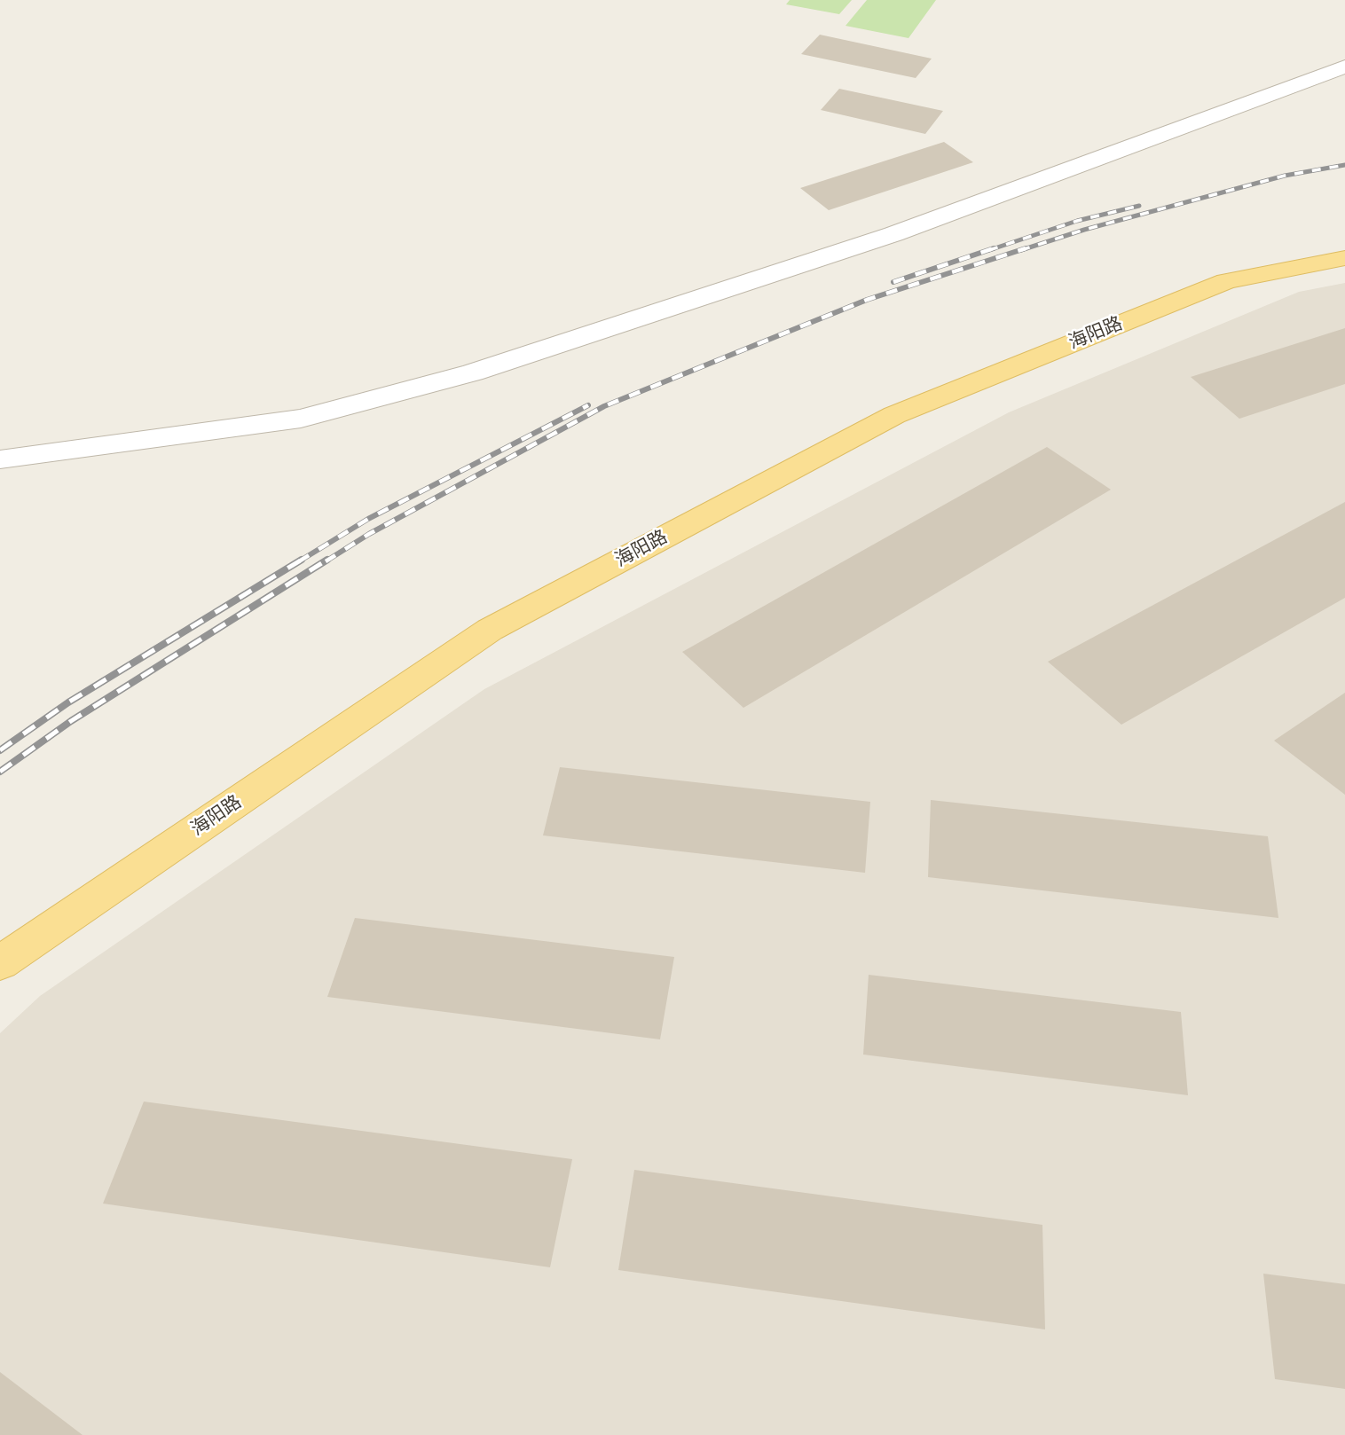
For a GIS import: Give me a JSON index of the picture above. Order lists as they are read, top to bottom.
{
  "streets": {
    "main road": ["海阳路"]
  }
}
